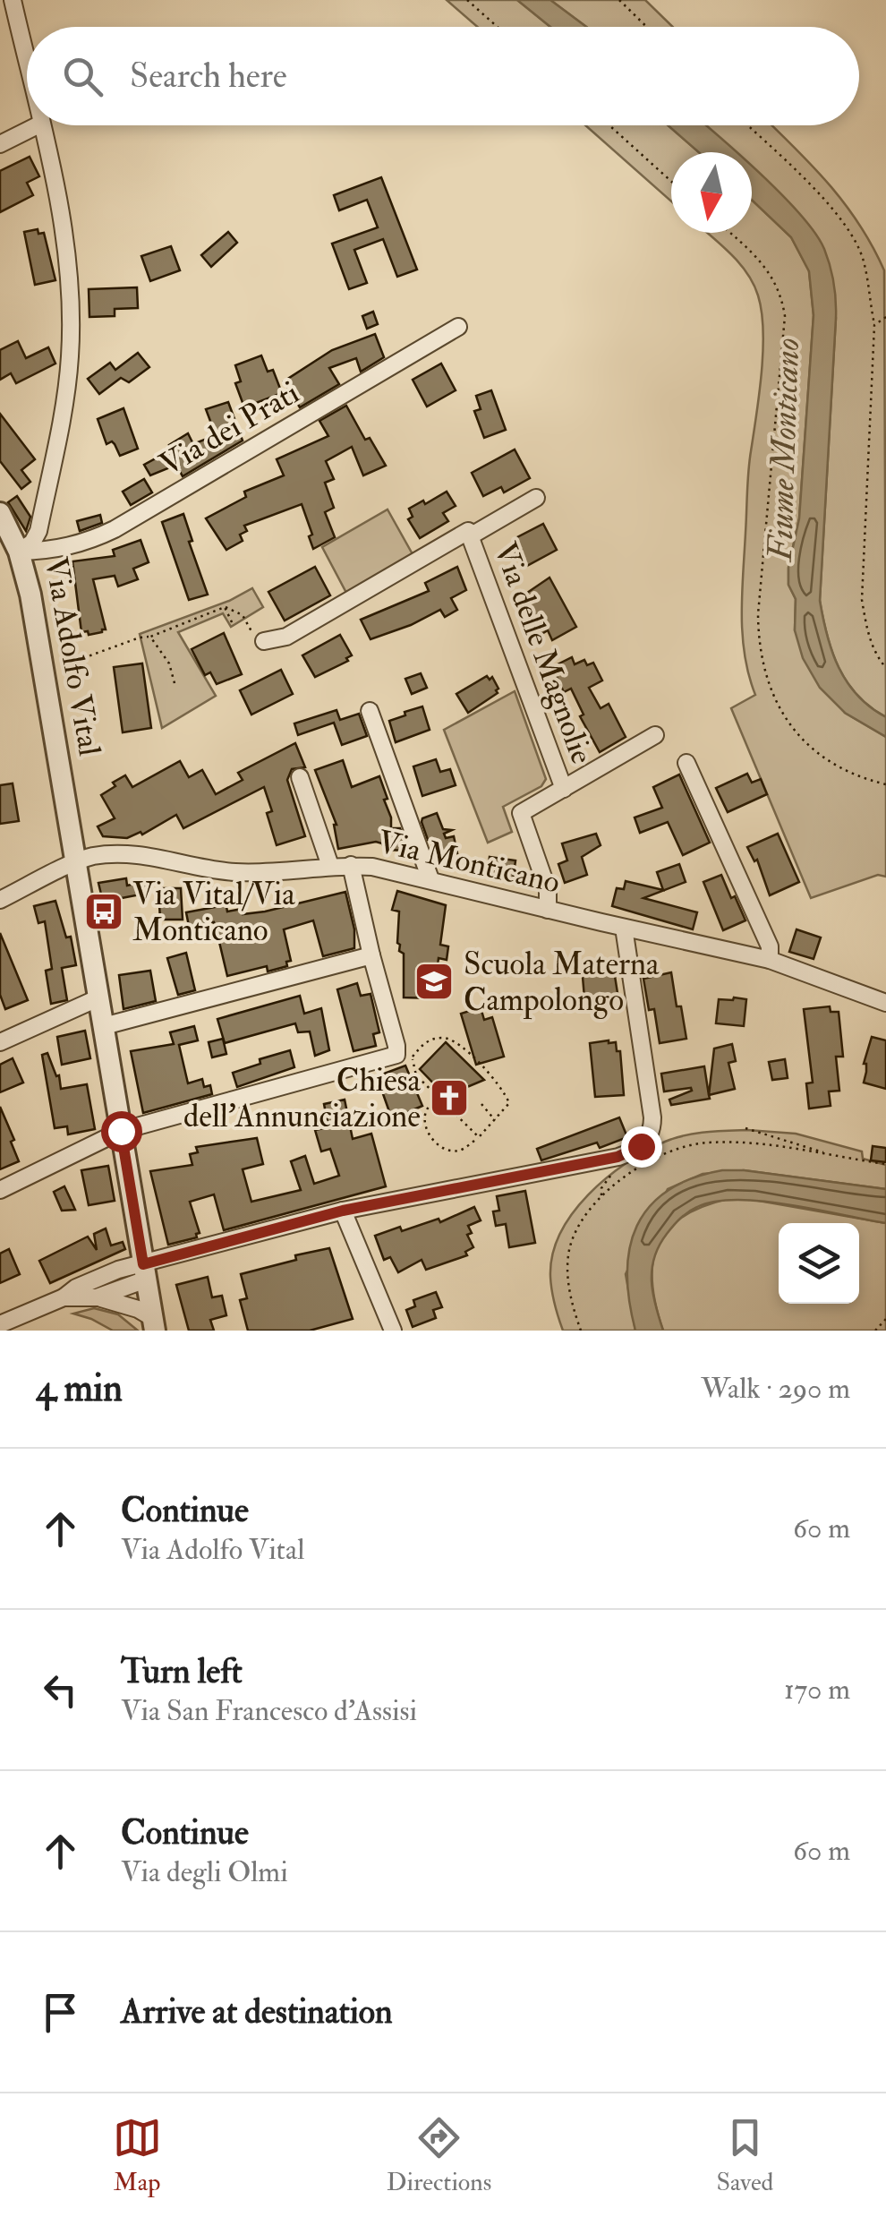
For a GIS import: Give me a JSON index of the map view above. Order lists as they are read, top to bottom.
{
  "streets": {
    "street": [
      "Via dei Prati",
      "Via delle Magnolie",
      "Via Adolfo Vital",
      "Via Monticano"
    ]
  },
  "crossings": [
    ["Via dei Prati", "Via Adolfo Vital"],
    ["Via delle Magnolie", "Via Monticano"],
    ["Via Adolfo Vital", "Via Monticano"]
  ],
  "water": ["Fiume Monticano"],
  "places": {
    "bus stop": ["Via Vital/Via Monticano"],
    "school or university": ["Scuola Materna Campolongo"],
    "church": ["Chiesa dell'Annunciazione"]
  },
  "north": "bottom",
  "page": {
    "search": "Search here",
    "heading": ["4 min", "Walk · 290 m"],
    "list": [
      ["Continue", "Via Adolfo Vital", "60 m"],
      ["Turn left", "Via San Francesco d'Assisi", "170 m"],
      ["Continue", "Via degli Olmi", "60 m"],
      "Arrive at destination"
    ],
    "nav": ["Map", "Directions", "Saved"]
  }
}
